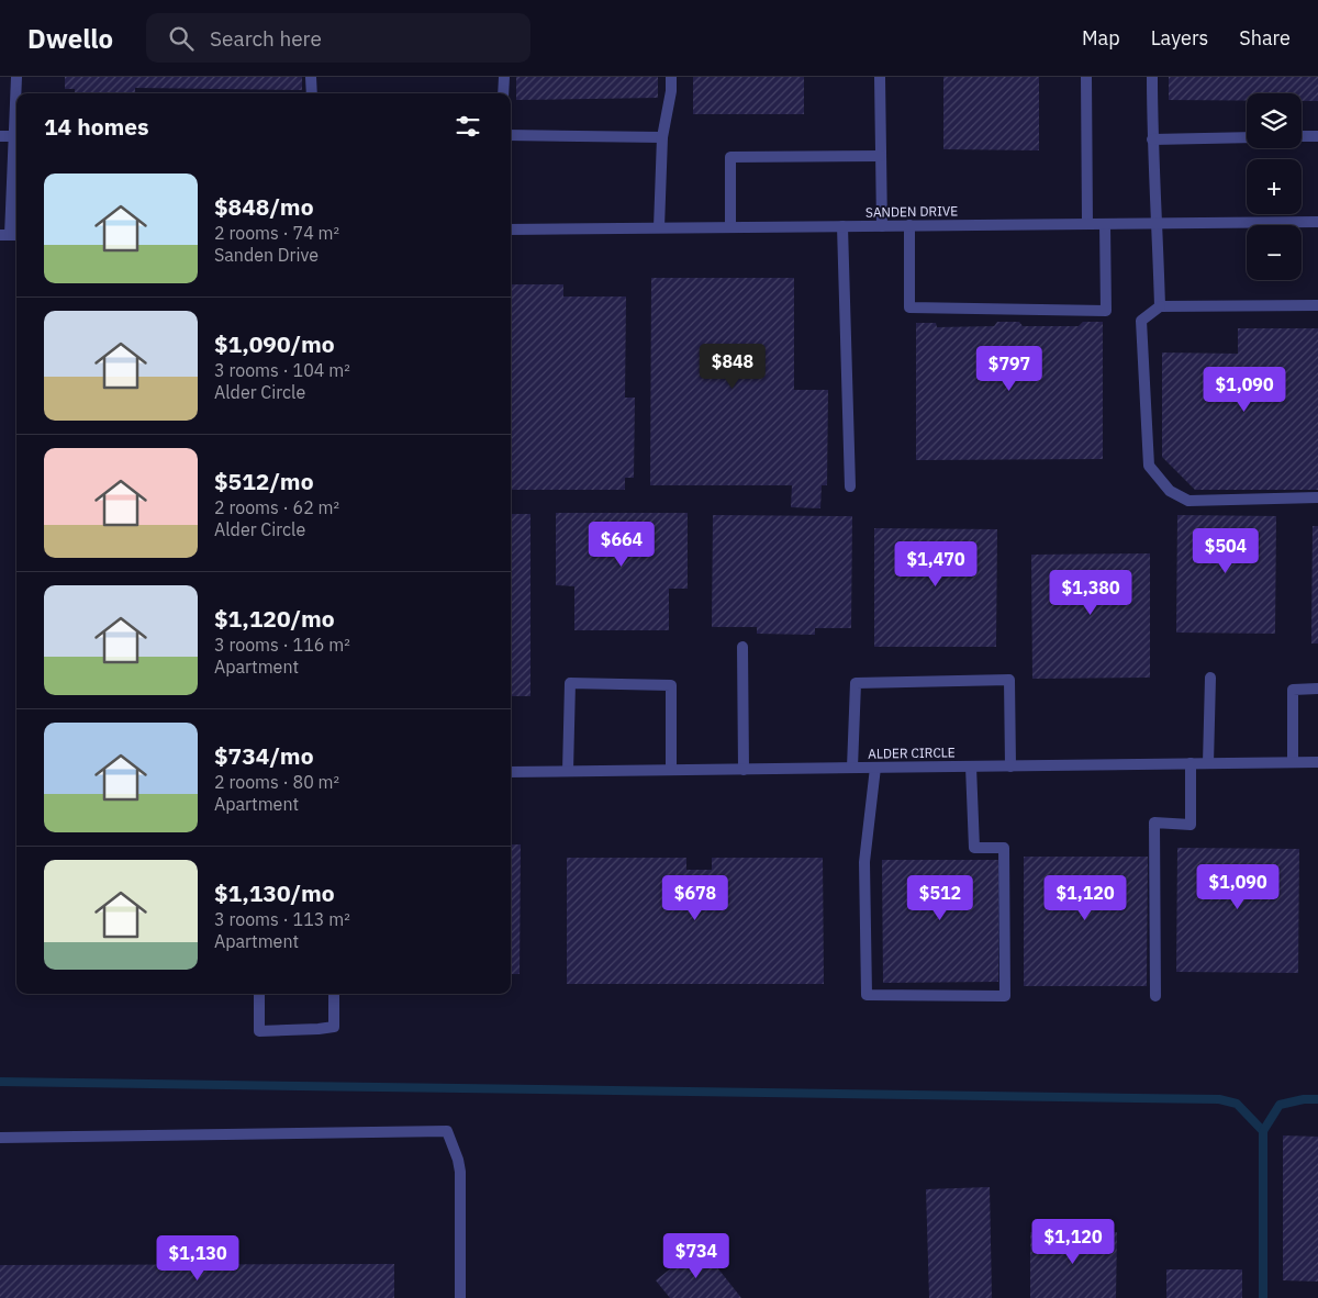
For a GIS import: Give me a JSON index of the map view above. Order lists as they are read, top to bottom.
{
  "streets": {
    "street": ["SANDEN DRIVE", "ALDER CIRCLE"]
  },
  "page": {
    "header": "Dwello",
    "search": "Search here",
    "nav": ["Map", "Layers", "Share"],
    "map_buttons": ["+", "−"],
    "heading": "14 homes",
    "list": [
      {
        "name": "$848/mo",
        "note": "2 rooms · 74 m² · Sanden Drive"
      },
      {
        "name": "$1,090/mo",
        "note": "3 rooms · 104 m² · Alder Circle"
      },
      {
        "name": "$512/mo",
        "note": "2 rooms · 62 m² · Alder Circle"
      },
      {
        "name": "$1,120/mo",
        "note": "3 rooms · 116 m² · Apartment"
      },
      {
        "name": "$734/mo",
        "note": "2 rooms · 80 m² · Apartment"
      },
      {
        "name": "$1,130/mo",
        "note": "3 rooms · 113 m² · Apartment"
      }
    ],
    "price": [
      "$848",
      "$797",
      "$1,090",
      "$664",
      "$504",
      "$1,470",
      "$1,380",
      "$1,090",
      "$678",
      "$512",
      "$1,120",
      "$1,120",
      "$734",
      "$1,130"
    ]
  }
}
